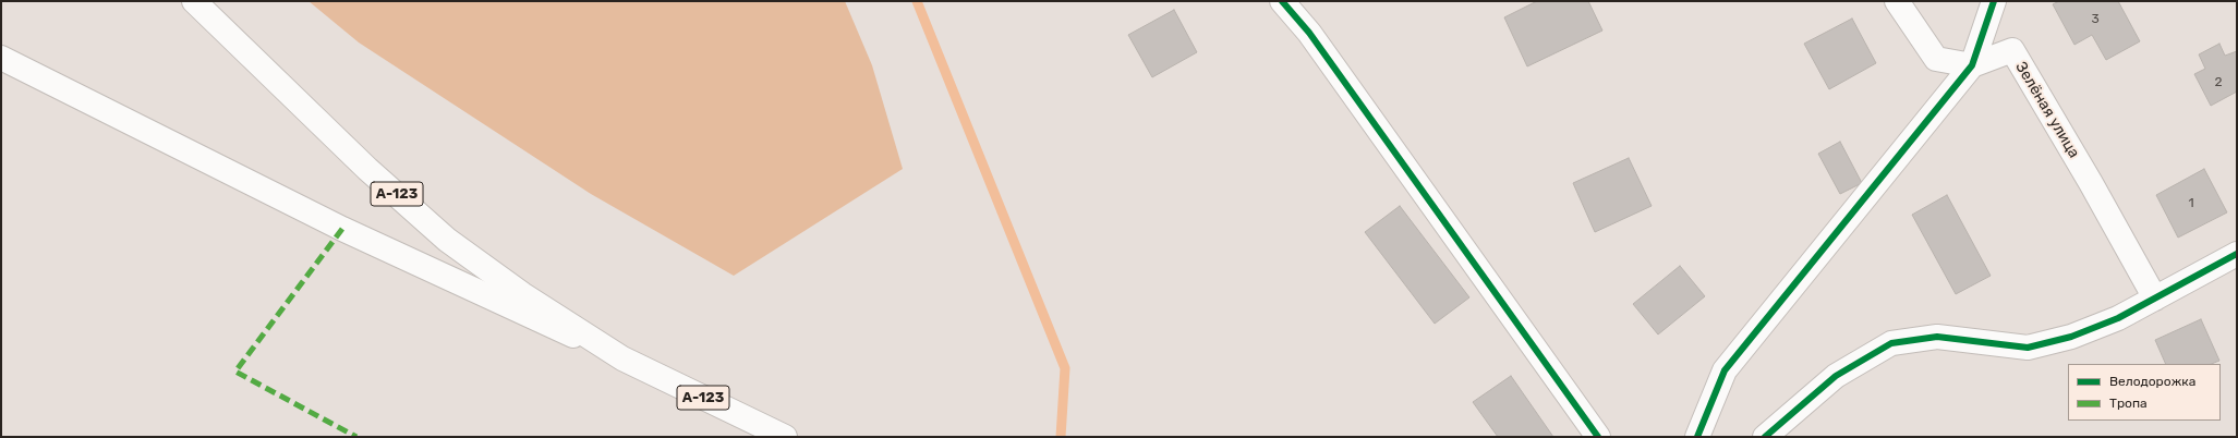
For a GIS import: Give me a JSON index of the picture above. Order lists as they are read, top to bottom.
{
  "streets": {
    "street": ["Зелёная улица", "А-123"]
  },
  "house_numbers": ["3", "2", "1"],
  "legend": ["Велодорожка", "Тропа"]
}
